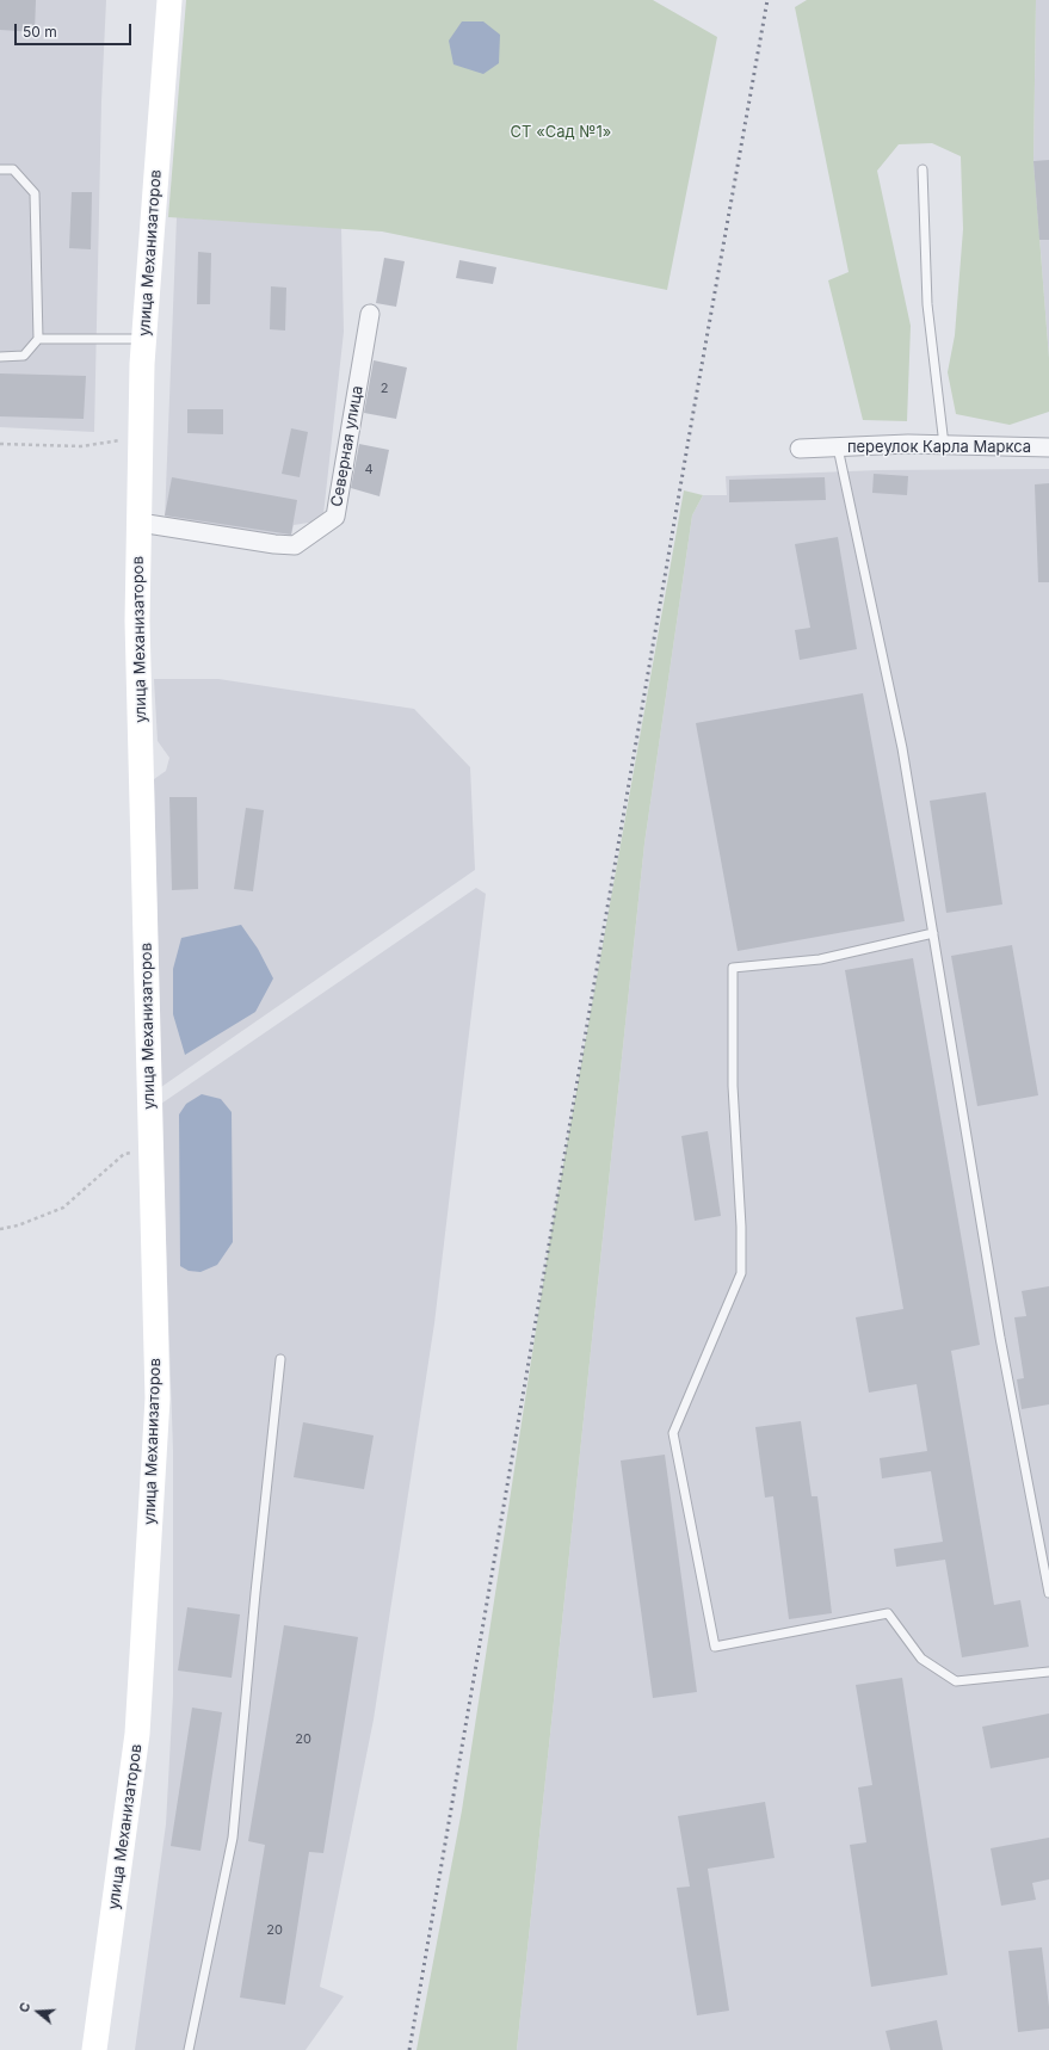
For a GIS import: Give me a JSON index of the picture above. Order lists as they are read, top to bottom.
{
  "streets": {
    "street": ["улица Механизаторов", "Северная улица", "переулок Карла Маркса"]
  },
  "crossings": [
    ["улица Механизаторов", "Северная улица"]
  ],
  "parks": ["СТ «Сад №1»"],
  "house_numbers": [
    "2",
    "4",
    "20",
    "20"
  ],
  "scale_bar": "50 m",
  "north": "left"
}
